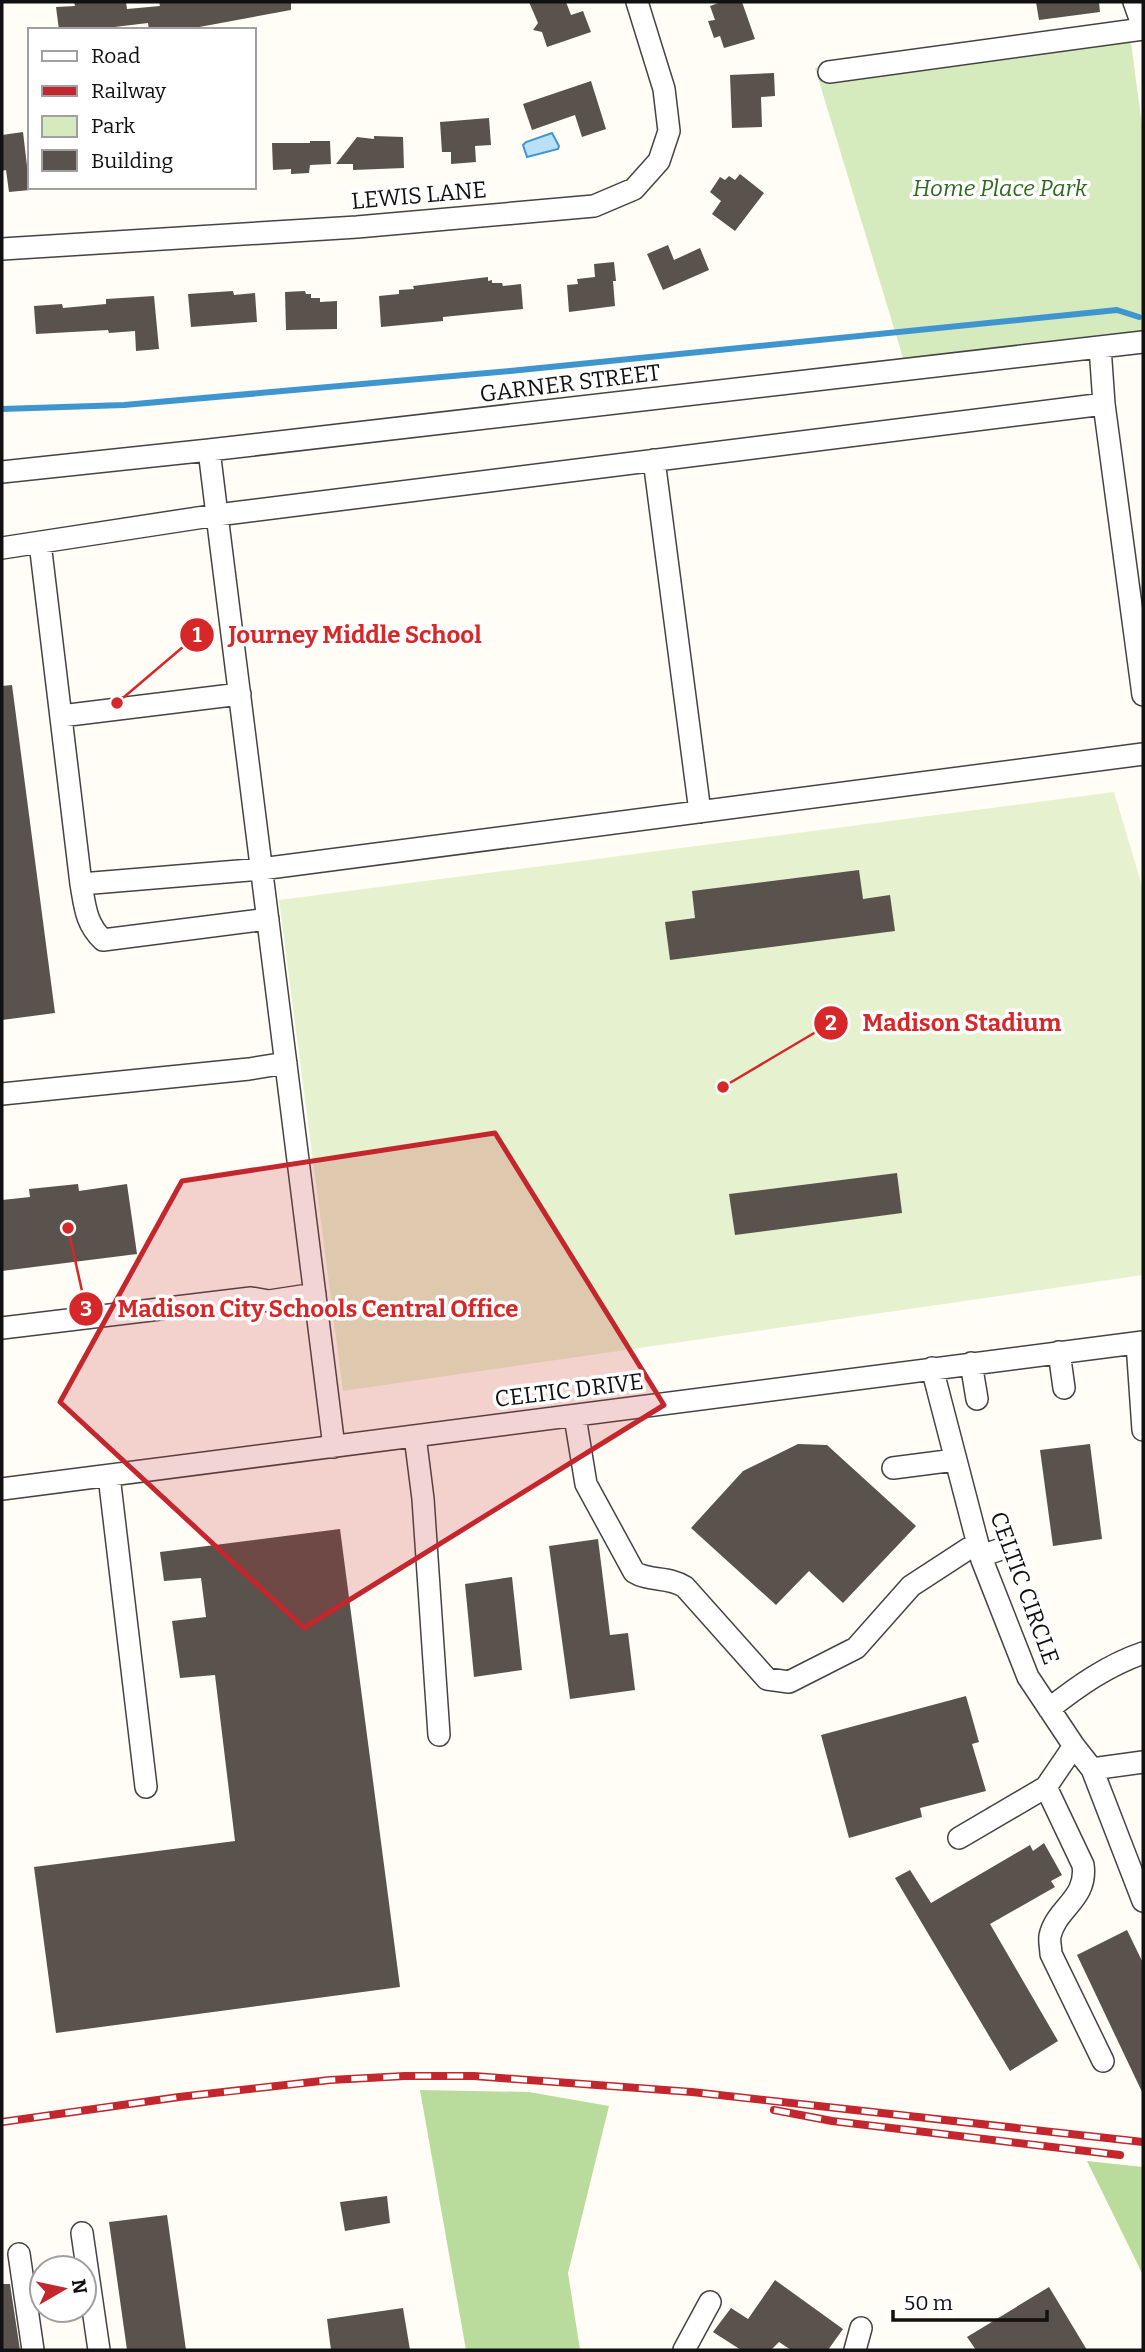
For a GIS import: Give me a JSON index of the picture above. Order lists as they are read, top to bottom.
{
  "streets": {
    "street": [
      "LEWIS LANE",
      "GARNER STREET",
      "CELTIC DRIVE",
      "CELTIC CIRCLE"
    ]
  },
  "crossings": [
    ["CELTIC DRIVE", "CELTIC CIRCLE"]
  ],
  "parks": ["Home Place Park"],
  "places": ["Journey Middle School", "Madison Stadium", "Madison City Schools Central Office"],
  "legend": [
    "Road",
    "Railway",
    "Park",
    "Building"
  ],
  "scale_bar": "50 m",
  "north": "right"
}
